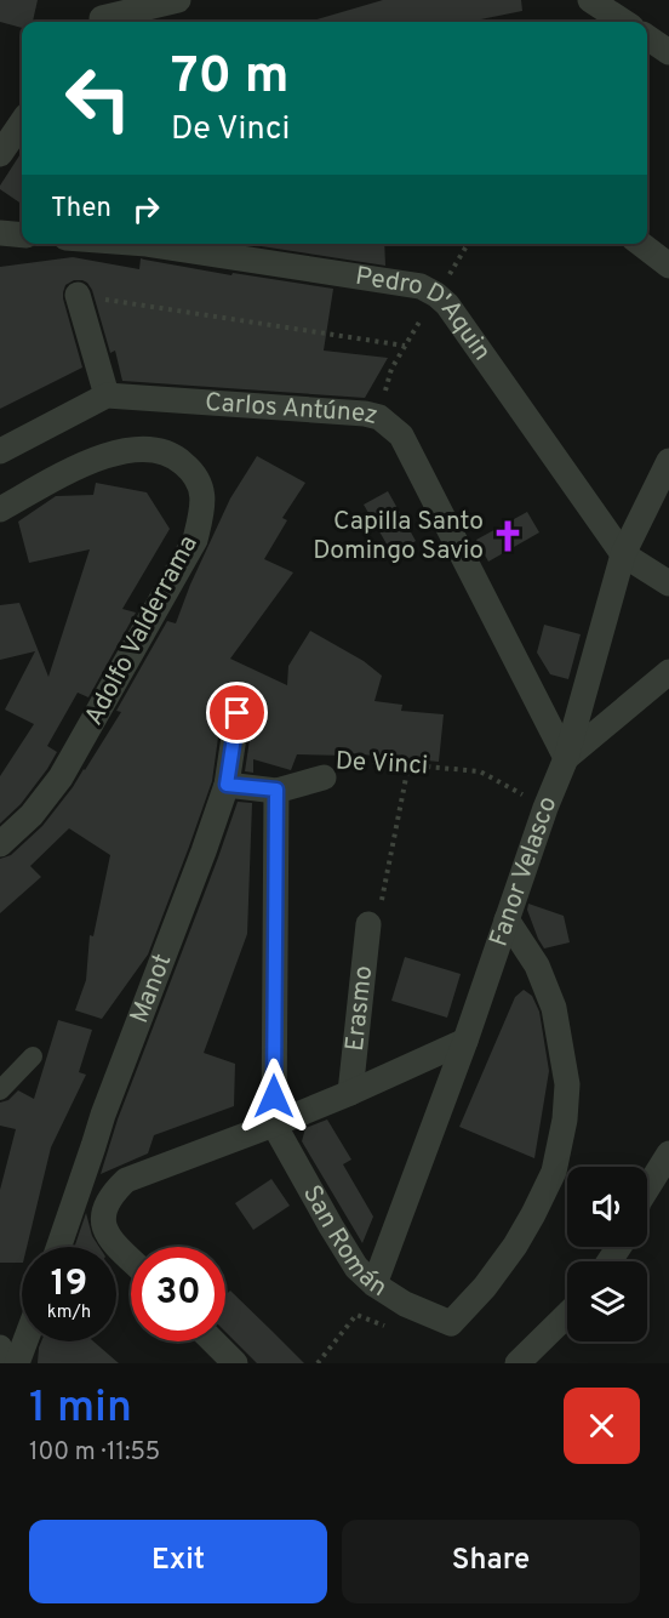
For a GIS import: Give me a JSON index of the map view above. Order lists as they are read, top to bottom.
{
  "streets": {
    "street": [
      "Pedro D'Aquin",
      "Carlos Antúnez",
      "Adolfo Valderrama",
      "De Vinci",
      "Fanor Velasco",
      "Manot",
      "Erasmo",
      "San Román"
    ]
  },
  "crossings": [
    ["Pedro D'Aquin", "Fanor Velasco"],
    ["Carlos Antúnez", "Fanor Velasco"],
    ["De Vinci", "Fanor Velasco"],
    ["De Vinci", "Manot"],
    ["Fanor Velasco", "San Román"]
  ],
  "places": {
    "church": ["Capilla Santo Domingo Savio"]
  },
  "page": {
    "turn": ["70 m", "De Vinci"],
    "then": "Then",
    "speed": "19 km/h",
    "limit": "30",
    "heading": ["1 min", "100 m · 11:55"],
    "buttons": ["Exit", "Share"]
  }
}
